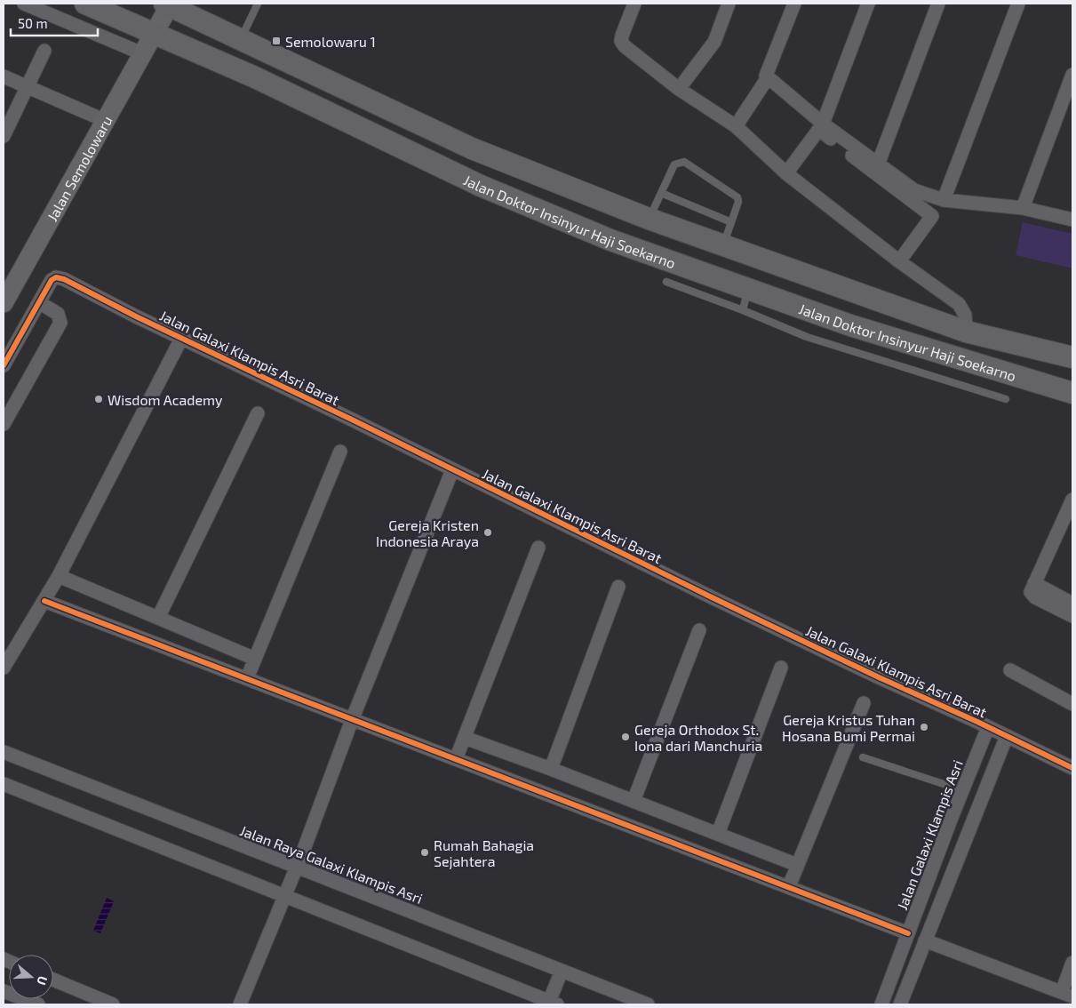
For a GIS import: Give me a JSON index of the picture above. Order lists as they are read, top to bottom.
{
  "streets": {
    "main road": ["Jalan Semolowaru", "Jalan Doktor Insinyur Haji Soekarno"],
    "street": ["Jalan Galaxi Klampis Asri Barat", "Jalan Galaxi Klampis Asri", "Jalan Raya Galaxi Klampis Asri"]
  },
  "crossings": [
    ["Jalan Semolowaru", "Jalan Doktor Insinyur Haji Soekarno"],
    ["Jalan Galaxi Klampis Asri Barat", "Jalan Galaxi Klampis Asri"]
  ],
  "places": {
    "transit": ["Semolowaru 1"],
    "other": [
      "Wisdom Academy",
      "Gereja Kristen Indonesia Araya",
      "Gereja Kristus Tuhan Hosana Bumi Permai",
      "Gereja Orthodox St. Iona dari Manchuria",
      "Rumah Bahagia Sejahtera"
    ]
  },
  "scale_bar": "50 m",
  "north": "right"
}
